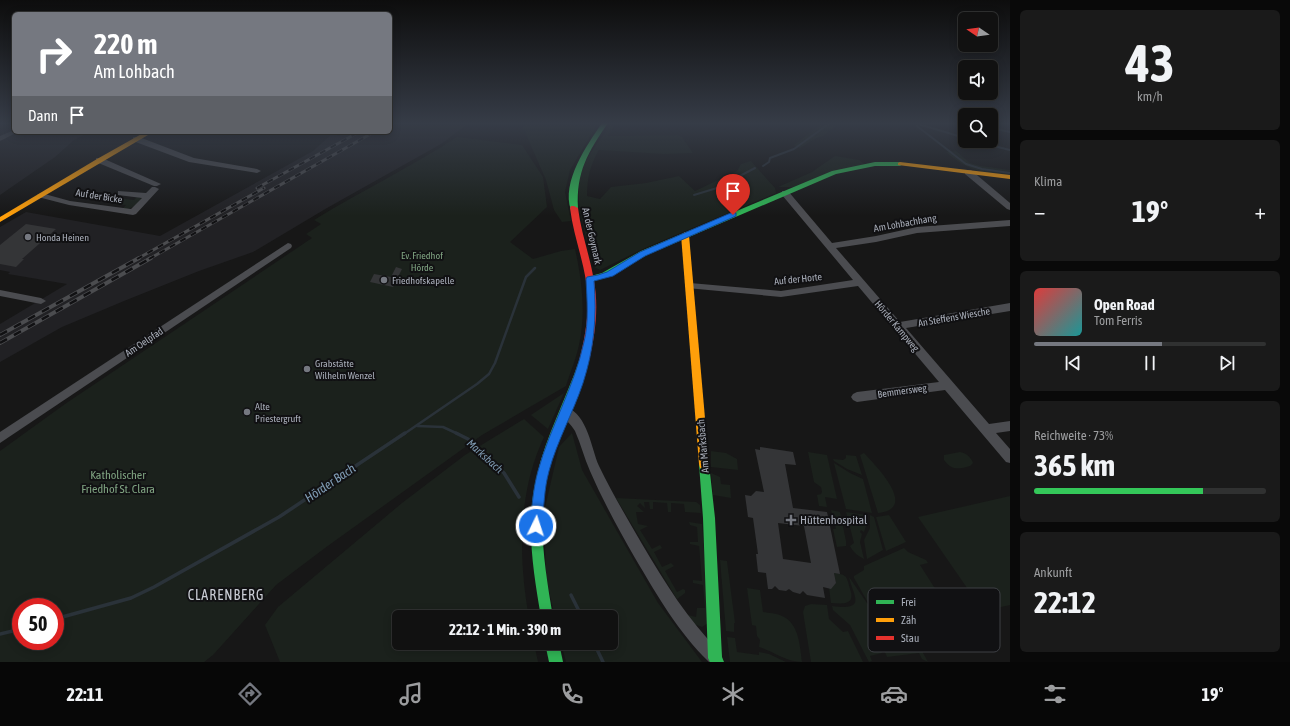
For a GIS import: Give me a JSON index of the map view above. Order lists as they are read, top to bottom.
{
  "streets": {
    "street": [
      "Auf der Bicke",
      "Am Lohbachhang",
      "An der Goymark",
      "Auf der Horte",
      "An Steffens Wiesche",
      "Hörder Kampweg",
      "Am Oelpfad",
      "Bemmersweg",
      "Am Marksbach"
    ]
  },
  "crossings": [
    ["Am Lohbachhang", "Hörder Kampweg"],
    ["An der Goymark", "Am Marksbach"],
    ["Auf der Horte", "Hörder Kampweg"],
    ["Auf der Horte", "Am Marksbach"],
    ["An Steffens Wiesche", "Hörder Kampweg"],
    ["Hörder Kampweg", "Bemmersweg"]
  ],
  "districts": ["CLARENBERG"],
  "water": ["Marksbach", "Hörder Bach"],
  "parks": ["Ev. Friedhof Hörde", "Katholischer Friedhof St. Clara"],
  "places": {
    "other": [
      "Honda Heinen",
      "Friedhofskapelle",
      "Grabstätte Wilhelm Wenzel",
      "Alte Priestergruft"
    ],
    "health": ["Hüttenhospital"]
  },
  "legend": ["Frei", "Zäh", "Stau"],
  "north": "left",
  "page": {
    "tile": [
      ["43", "km/h"],
      "Klima",
      ["Reichweite · 73%", "365 km"],
      ["Ankunft", "22:12"]
    ],
    "turn": ["220 m", "Am Lohbach"],
    "then": "Dann",
    "heat": ["−", "19°", "+"],
    "song": ["Open Road", "Tom Ferris"],
    "limit": "50",
    "trip": "22:12 · 1 Min. · 390 m",
    "tabs": ["22:11", "19°"]
  }
}
